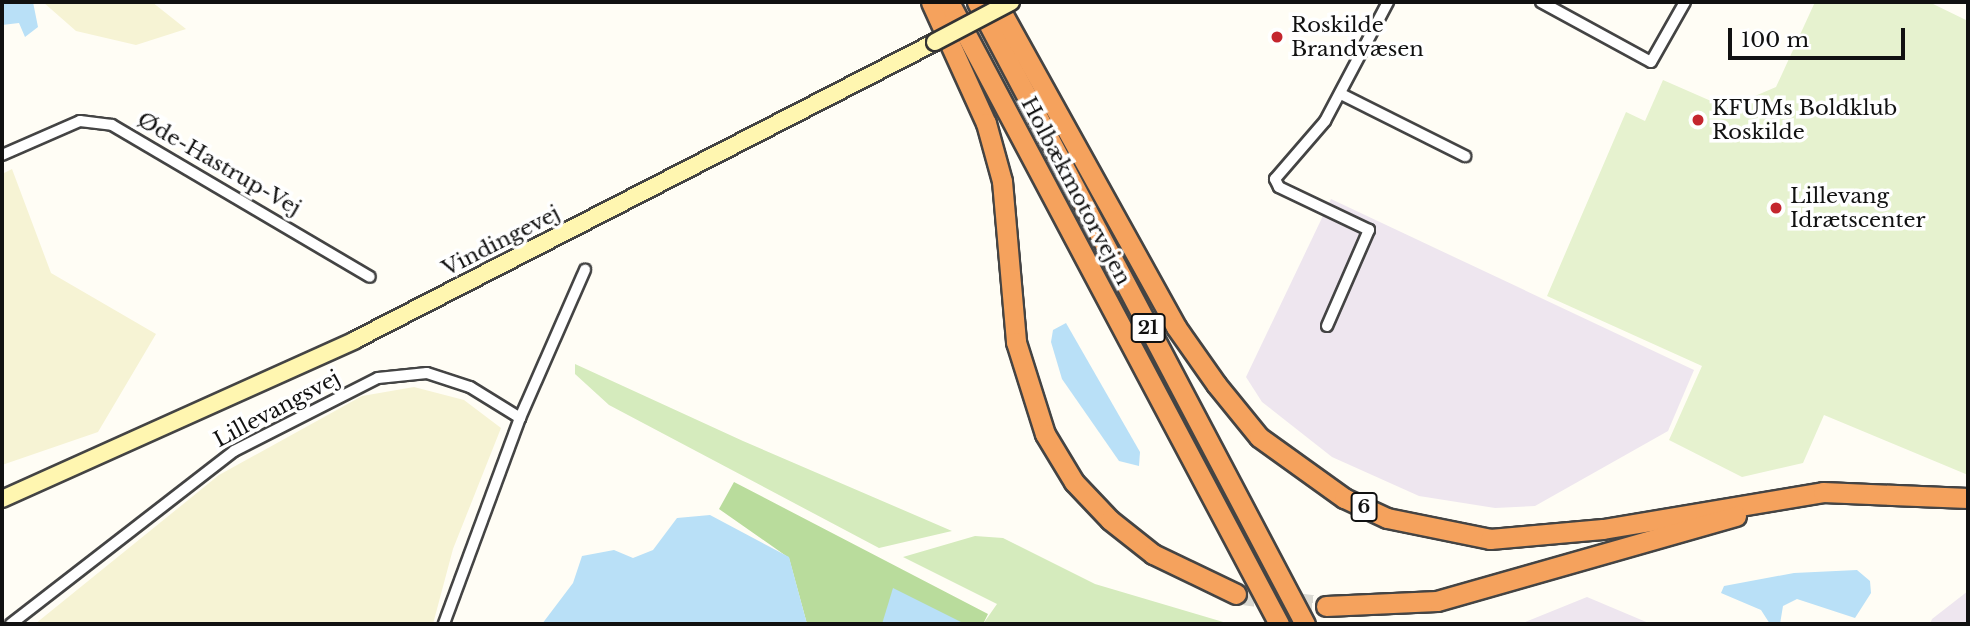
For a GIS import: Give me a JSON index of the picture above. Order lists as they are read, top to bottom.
{
  "streets": {
    "highway": ["Holbækmotorvejen", "21", "6"],
    "main road": ["Vindingevej"],
    "street": ["Øde-Hastrup-Vej", "Lillevangsvej"]
  },
  "places": ["Roskilde Brandvæsen", "KFUMs Boldklub Roskilde", "Lillevang Idrætscenter"],
  "scale_bar": "100 m"
}
